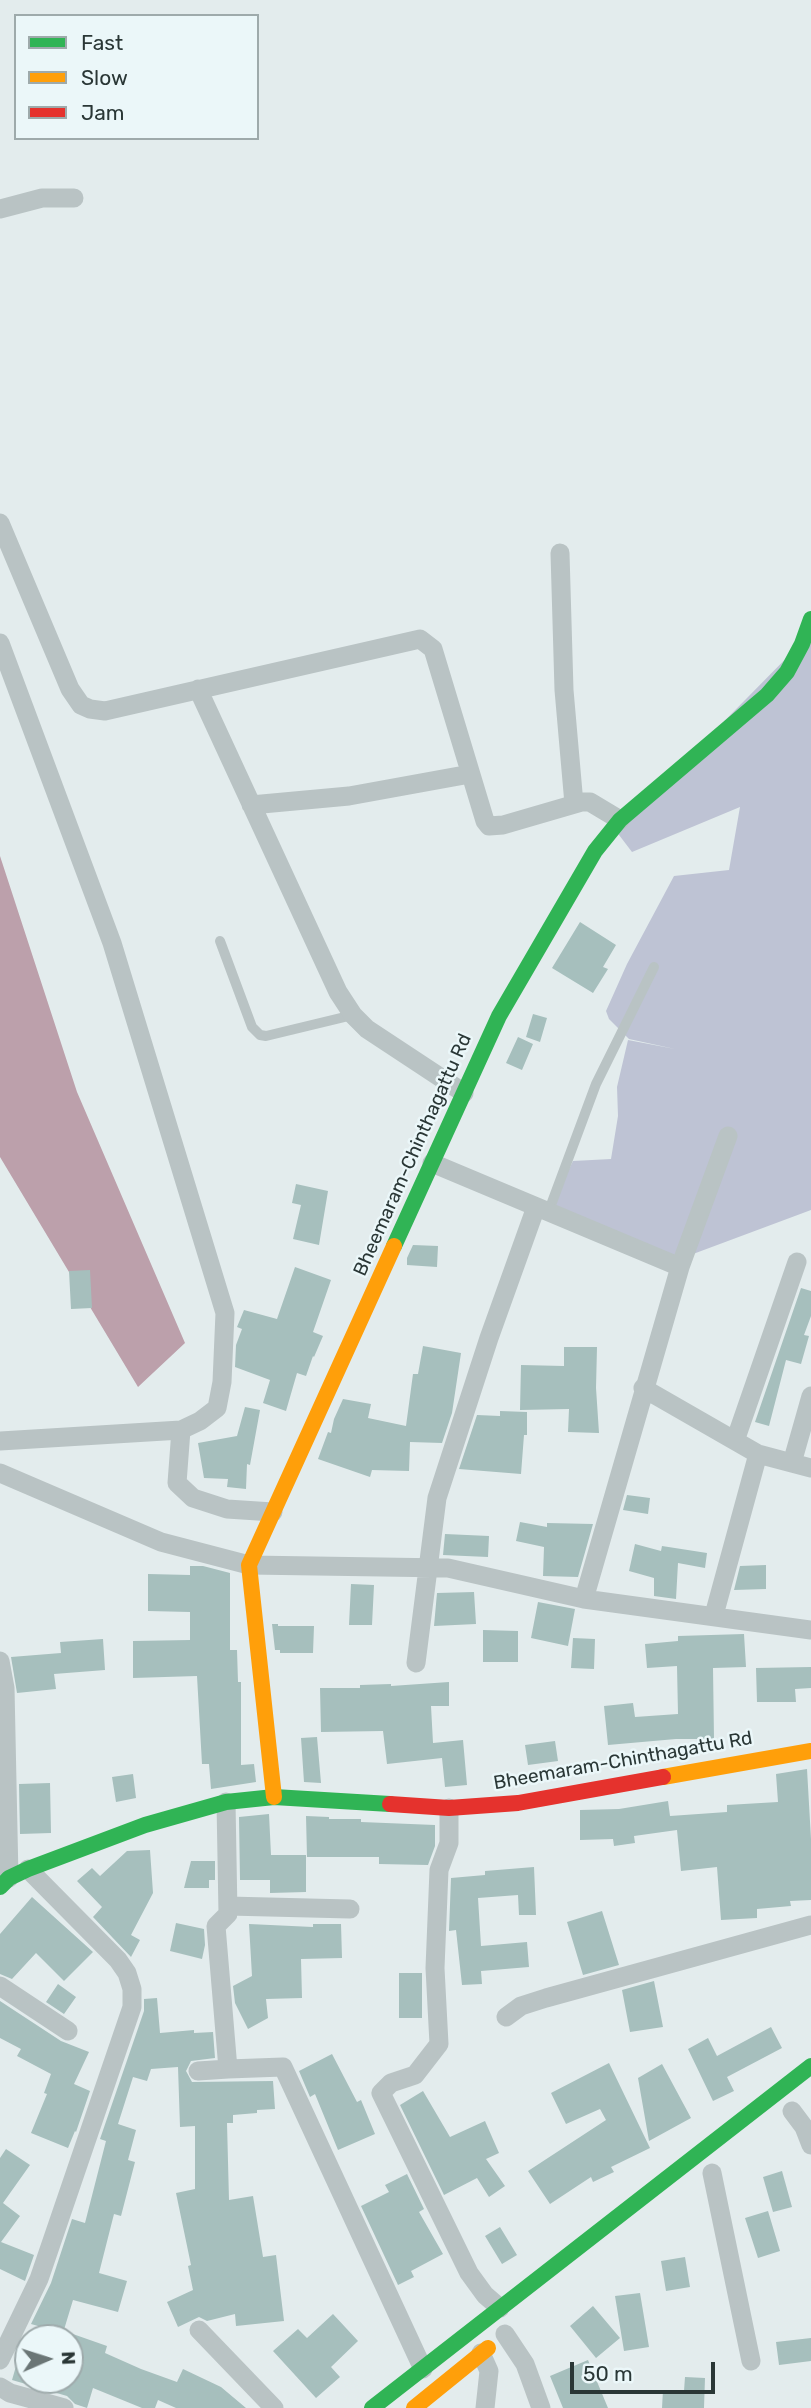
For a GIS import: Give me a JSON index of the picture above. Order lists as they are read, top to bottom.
{
  "streets": {
    "main road": ["Bheemaram-Chinthagattu Rd"]
  },
  "legend": ["Fast", "Slow", "Jam"],
  "scale_bar": "50 m",
  "north": "right"
}
